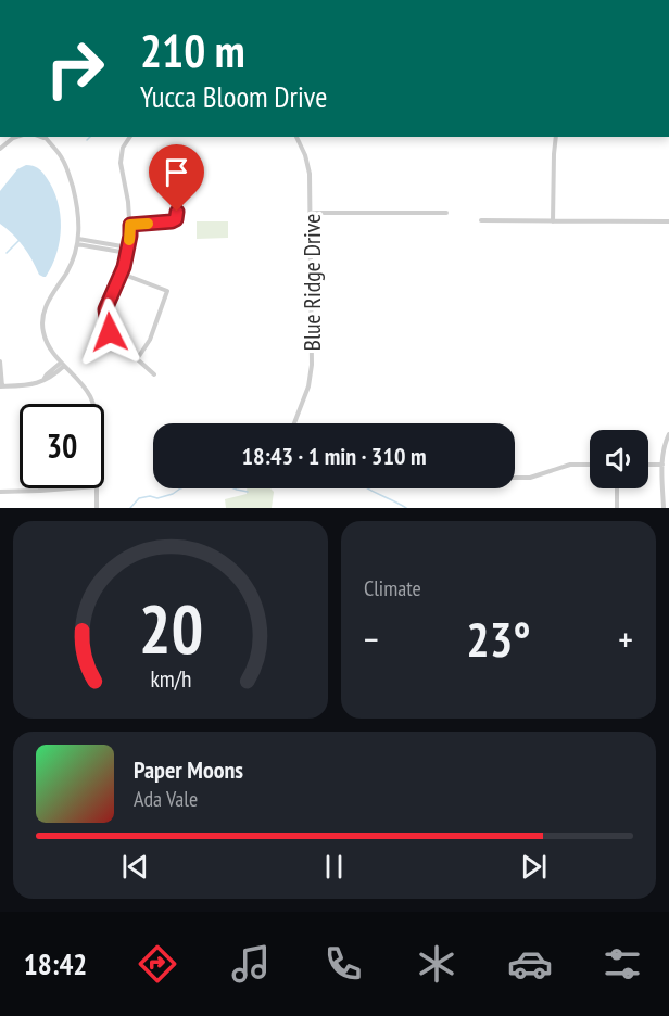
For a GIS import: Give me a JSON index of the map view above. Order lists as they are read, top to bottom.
{
  "streets": {
    "street": ["Blue Ridge Drive"]
  },
  "page": {
    "turn": ["210 m", "Yucca Bloom Drive"],
    "limit": "30",
    "trip": "18:43 · 1 min · 310 m",
    "tile": "Climate",
    "heat": ["−", "23°", "+"],
    "song": ["Paper Moons", "Ada Vale"],
    "tabs": "18:42",
    "gauge": ["20", "km/h"]
  }
}
